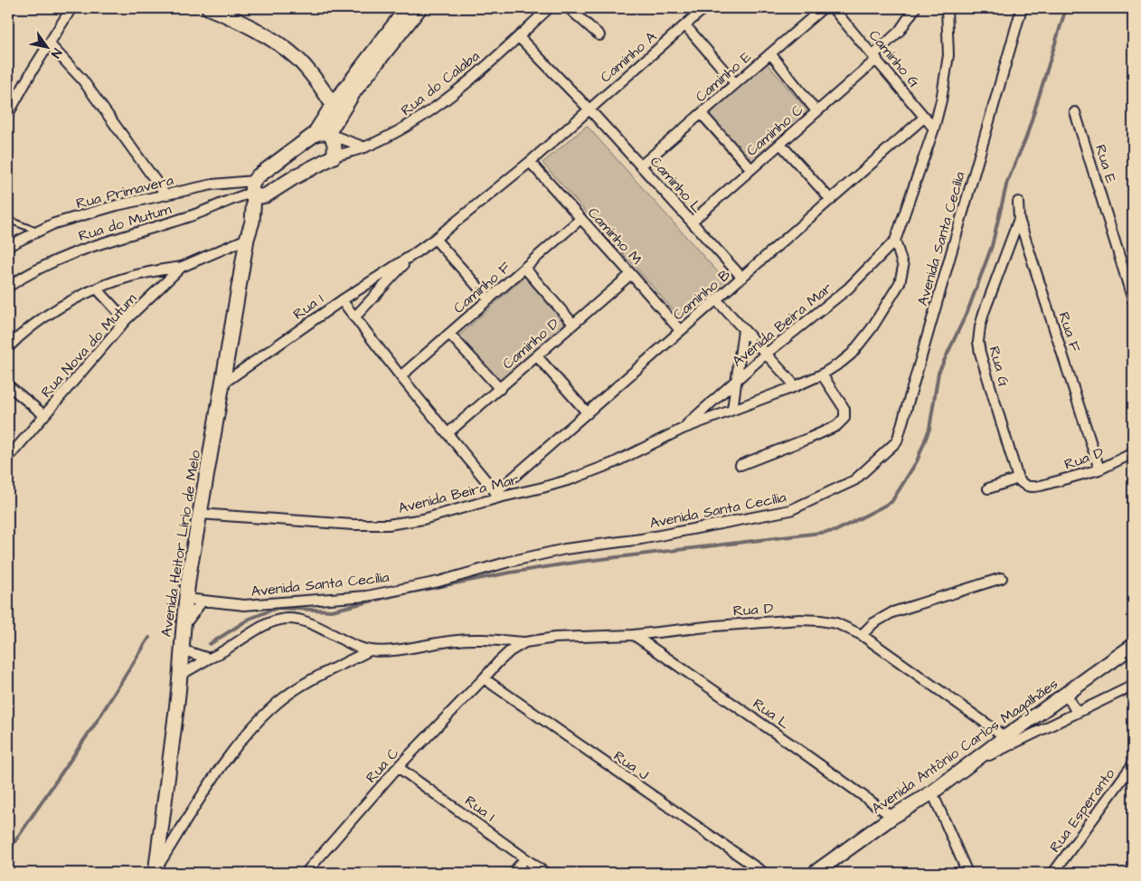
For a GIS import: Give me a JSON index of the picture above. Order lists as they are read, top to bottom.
{
  "streets": {
    "main road": ["Avenida Heitor Lírio de Melo", "Avenida Antônio Carlos Magalhães"],
    "street": [
      "Caminho A",
      "Caminho G",
      "Caminho E",
      "Rua do Calaba",
      "Caminho C",
      "Rua E",
      "Caminho L",
      "Rua Primavera",
      "Rua do Mutum",
      "Caminho M",
      "Avenida Santa Cecília",
      "Caminho F",
      "Caminho B",
      "Rua 1",
      "Avenida Beira Mar",
      "Rua F",
      "Caminho D",
      "Rua Nova do Mutum",
      "Rua G",
      "Rua D",
      "Rua L",
      "Rua C",
      "Rua J",
      "Rua I",
      "Rua Esperanto"
    ]
  },
  "crossings": [
    ["Caminho A", "Caminho L"],
    ["Caminho A", "Rua 1"],
    ["Caminho G", "Caminho C"],
    ["Caminho G", "Caminho B"],
    ["Caminho G", "Avenida Beira Mar"],
    ["Caminho E", "Caminho L"],
    ["Rua do Calaba", "Caminho L"],
    ["Caminho C", "Caminho L"],
    ["Caminho L", "Caminho B"],
    ["Caminho L", "Rua 1"],
    ["Rua Primavera", "Rua do Mutum"],
    ["Rua Primavera", "Avenida Heitor Lírio de Melo"],
    ["Rua do Mutum", "Avenida Heitor Lírio de Melo"],
    ["Caminho M", "Caminho F"],
    ["Caminho M", "Caminho B"],
    ["Caminho M", "Rua 1"],
    ["Caminho M", "Caminho D"],
    ["Avenida Santa Cecília", "Avenida Heitor Lírio de Melo"],
    ["Caminho B", "Avenida Beira Mar"],
    ["Rua 1", "Avenida Heitor Lírio de Melo"],
    ["Avenida Beira Mar", "Avenida Heitor Lírio de Melo"],
    ["Rua F", "Rua G"],
    ["Rua F", "Rua D"],
    ["Rua Nova do Mutum", "Avenida Heitor Lírio de Melo"],
    ["Rua G", "Rua D"],
    ["Rua D", "Rua L"],
    ["Rua D", "Avenida Antônio Carlos Magalhães"],
    ["Rua D", "Rua C"],
    ["Rua D", "Rua J"],
    ["Rua L", "Avenida Antônio Carlos Magalhães"],
    ["Rua C", "Rua J"],
    ["Rua C", "Rua I"]
  ],
  "north": "bottom right"
}
